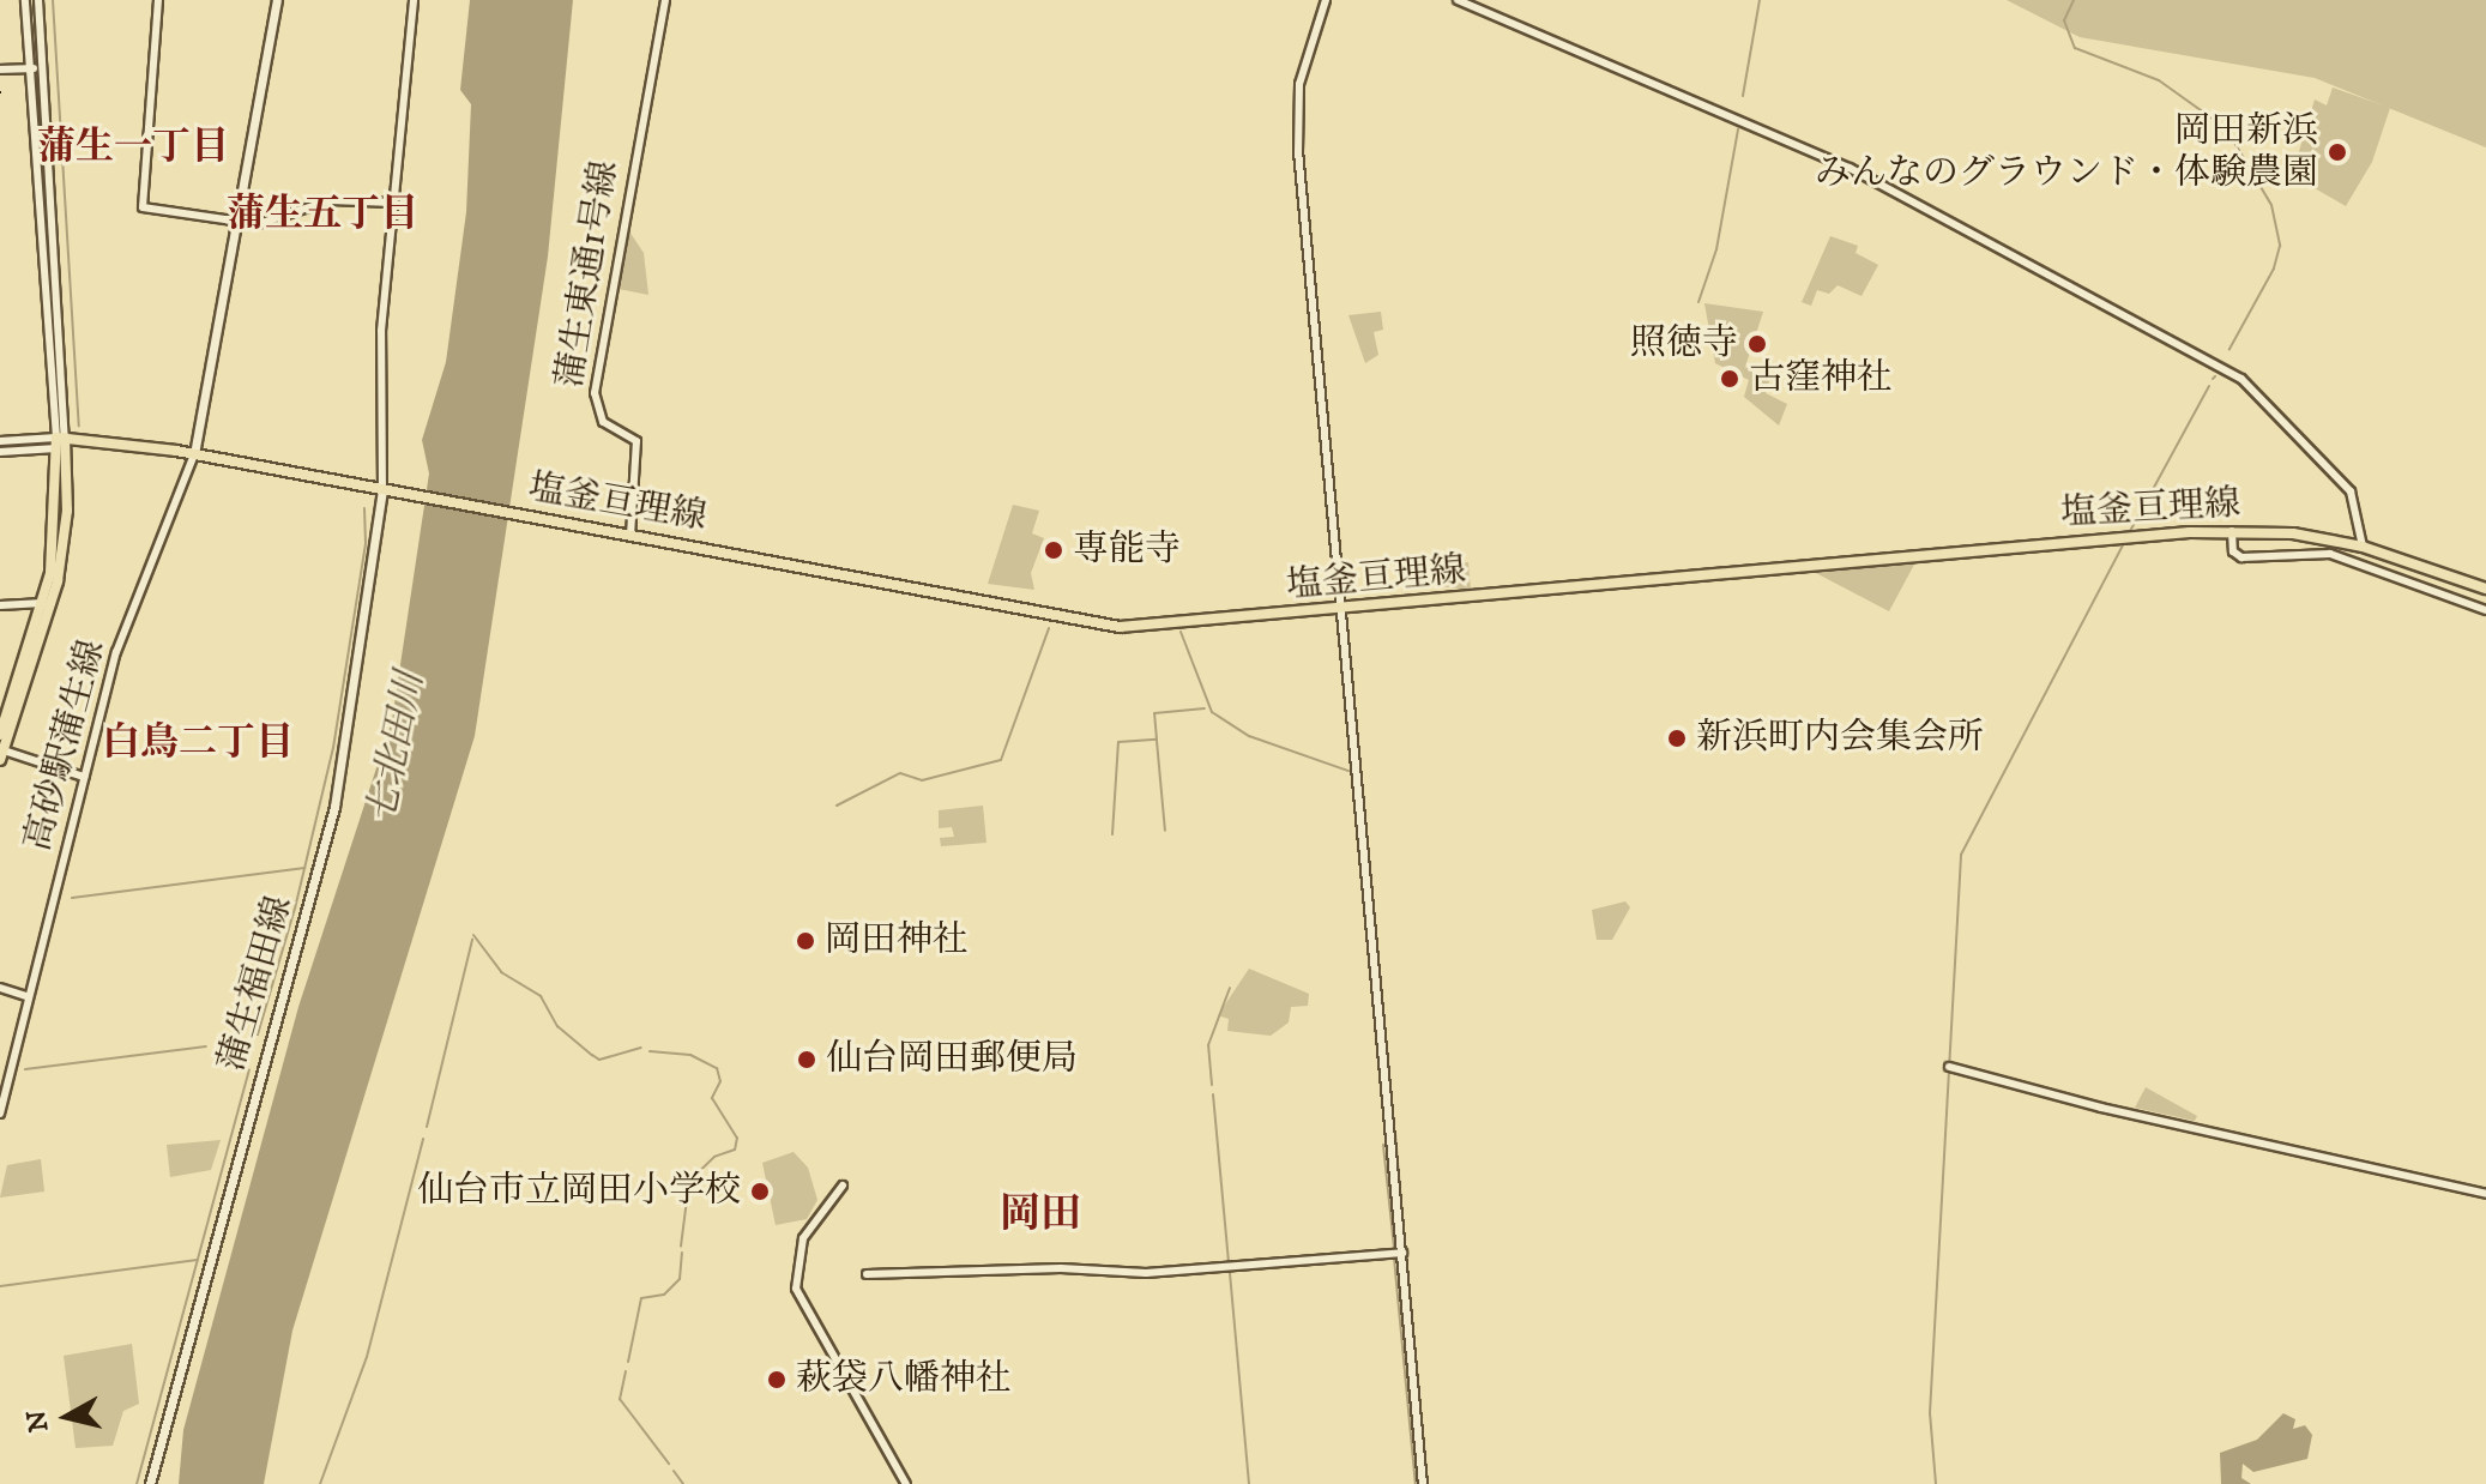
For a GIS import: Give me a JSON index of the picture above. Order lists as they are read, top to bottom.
{
  "streets": {
    "main road": ["塩釜亘理線", "蒲生福田線"],
    "street": ["蒲生東通1号線", "高砂駅蒲生線"]
  },
  "crossings": [
    ["蒲生東通1号線", "塩釜亘理線"],
    ["塩釜亘理線", "高砂駅蒲生線"],
    ["塩釜亘理線", "蒲生福田線"]
  ],
  "districts": [
    "蒲生一丁目",
    "蒲生五丁目",
    "白鳥二丁目",
    "岡田"
  ],
  "water": ["七北田川"],
  "places": [
    "岡田新浜 みんなのグラウンド・体験農園",
    "照徳寺",
    "古窪神社",
    "専能寺",
    "新浜町内会集会所",
    "岡田神社",
    "仙台岡田郵便局",
    "仙台市立岡田小学校",
    "萩袋八幡神社"
  ],
  "north": "left"
}
